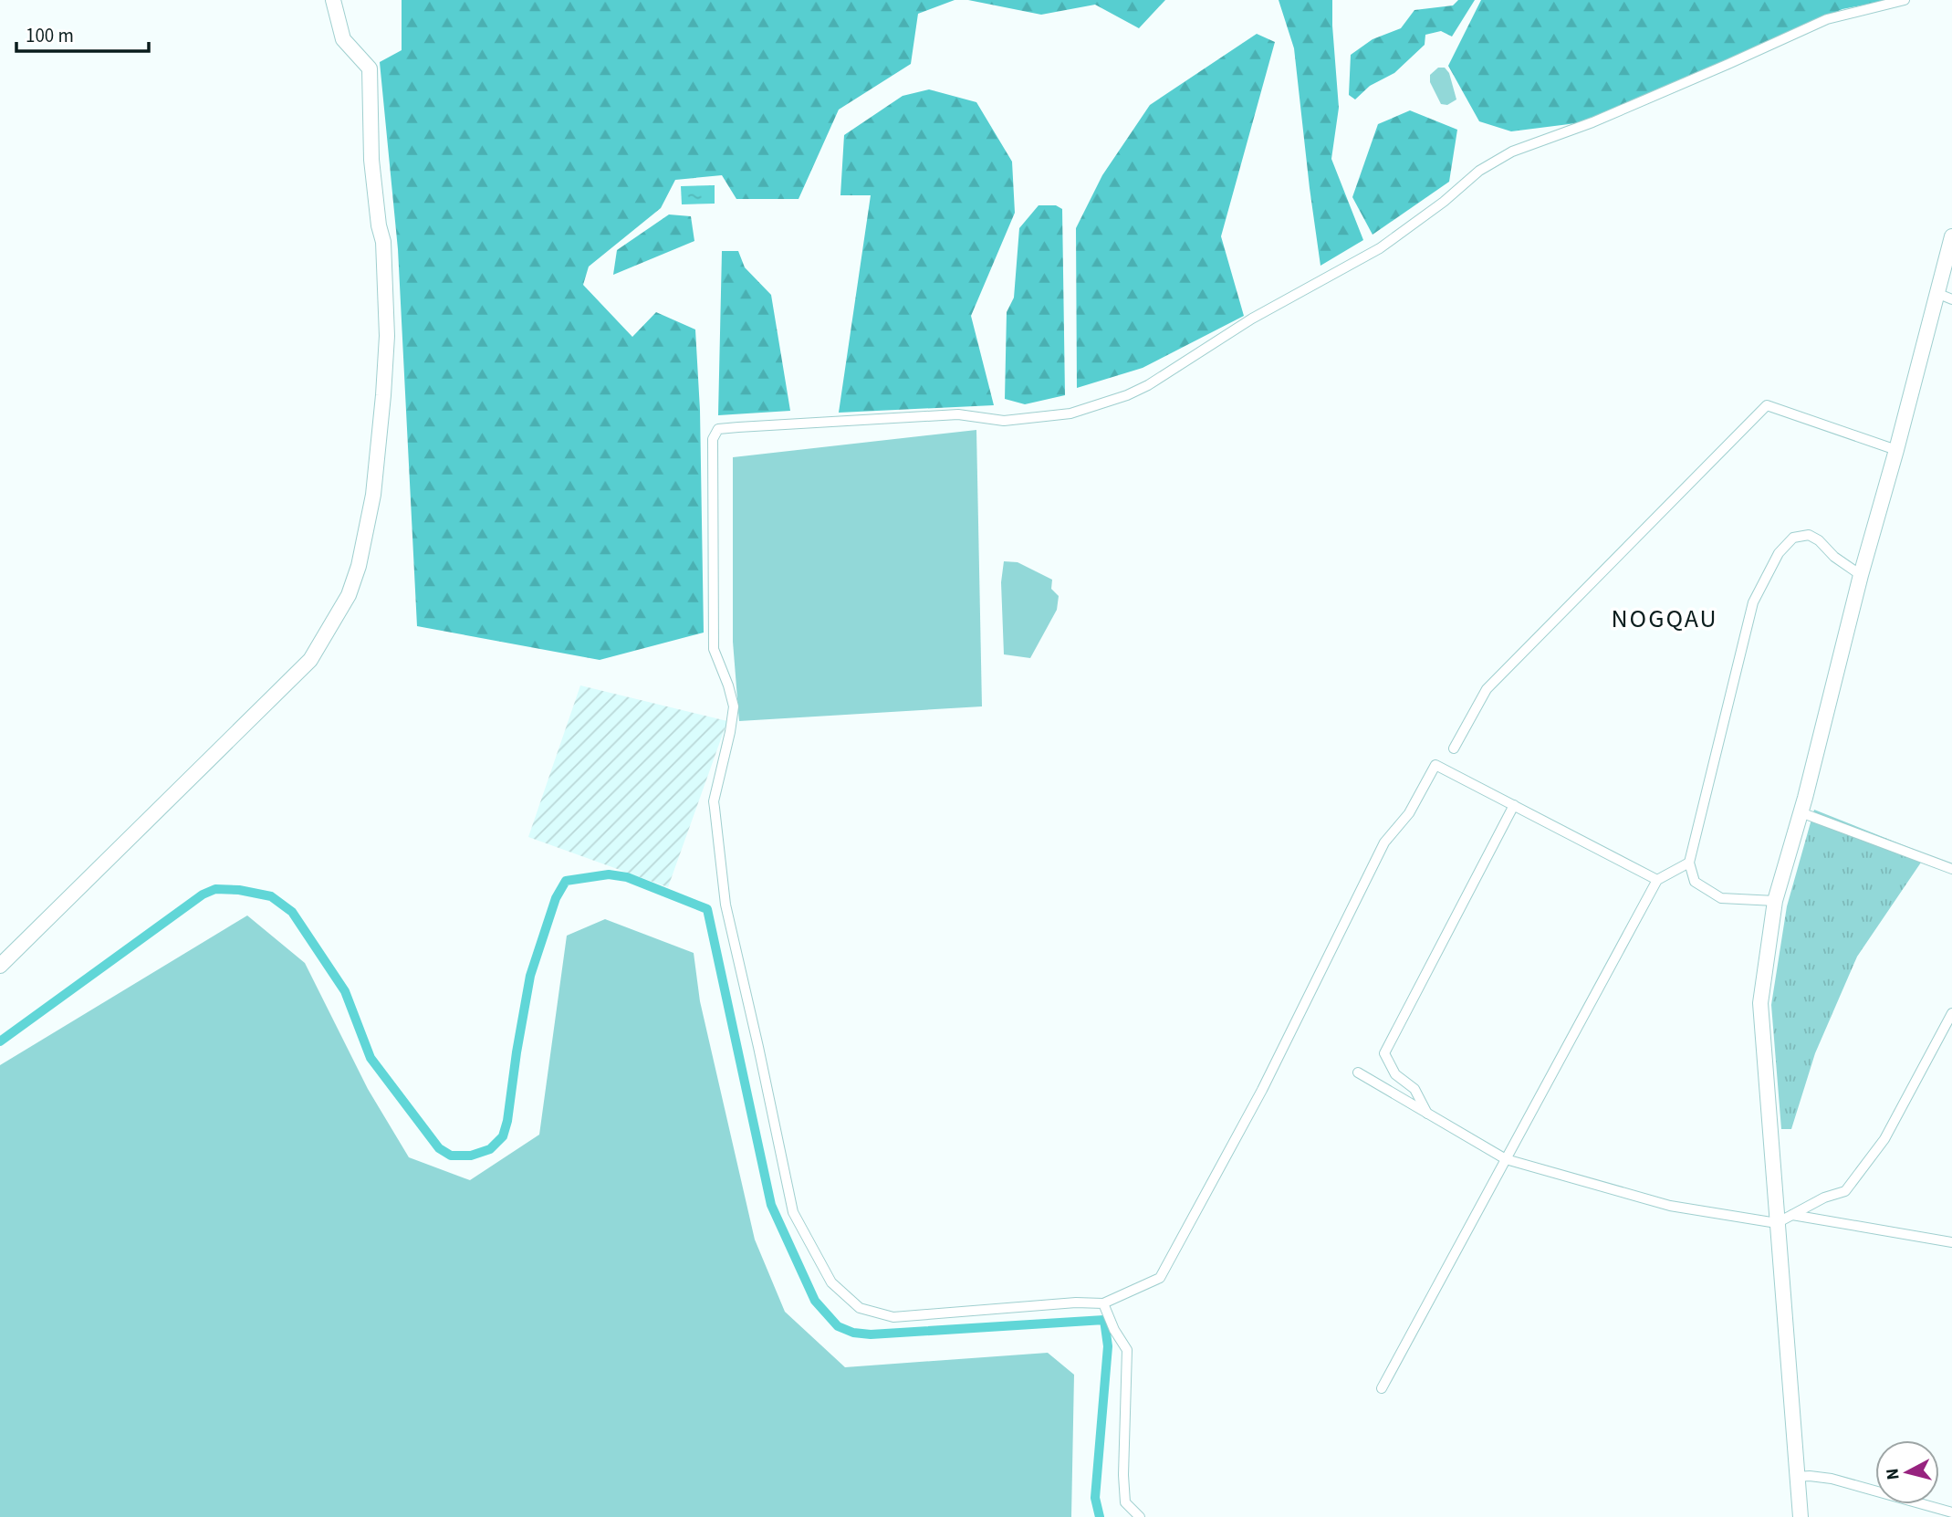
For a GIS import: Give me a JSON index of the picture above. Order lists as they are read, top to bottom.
{
  "districts": ["NOGQAU"],
  "scale_bar": "100 m",
  "north": "left"
}
